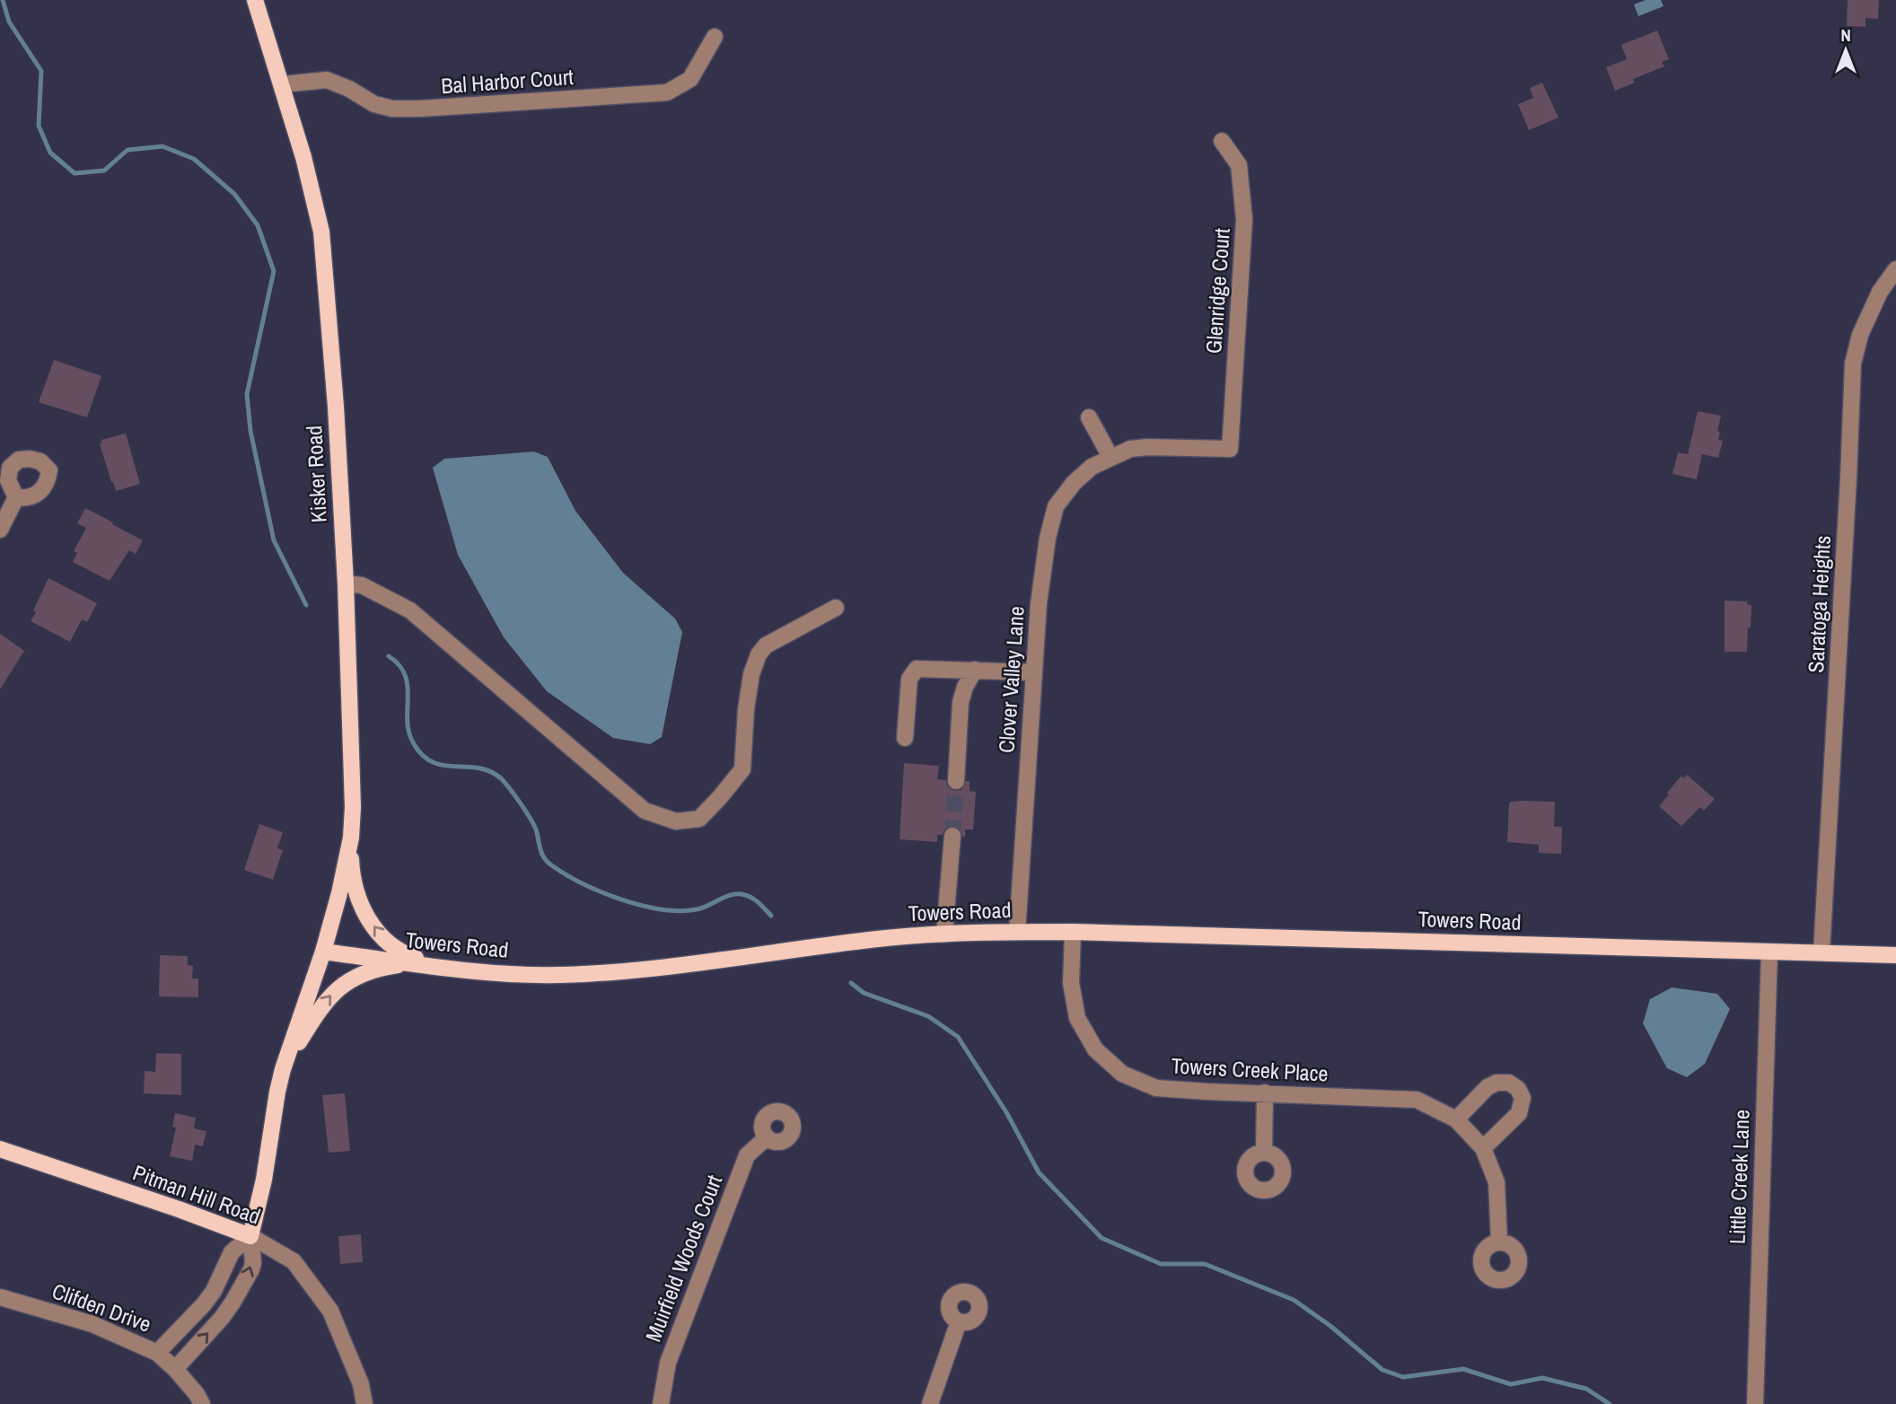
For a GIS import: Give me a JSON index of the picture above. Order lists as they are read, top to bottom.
{
  "streets": {
    "main road": ["Kisker Road", "Towers Road", "Pitman Hill Road"],
    "street": [
      "Bal Harbor Court",
      "Glenridge Court",
      "Saratoga Heights",
      "Clover Valley Lane",
      "Towers Creek Place",
      "Little Creek Lane",
      "Muirfield Woods Court",
      "Clifden Drive"
    ]
  },
  "crossings": [
    ["Bal Harbor Court", "Kisker Road"],
    ["Glenridge Court", "Clover Valley Lane"],
    ["Kisker Road", "Towers Road"],
    ["Saratoga Heights", "Towers Road"],
    ["Clover Valley Lane", "Towers Road"],
    ["Towers Road", "Towers Creek Place"],
    ["Towers Road", "Little Creek Lane"]
  ],
  "north": "top"
}
